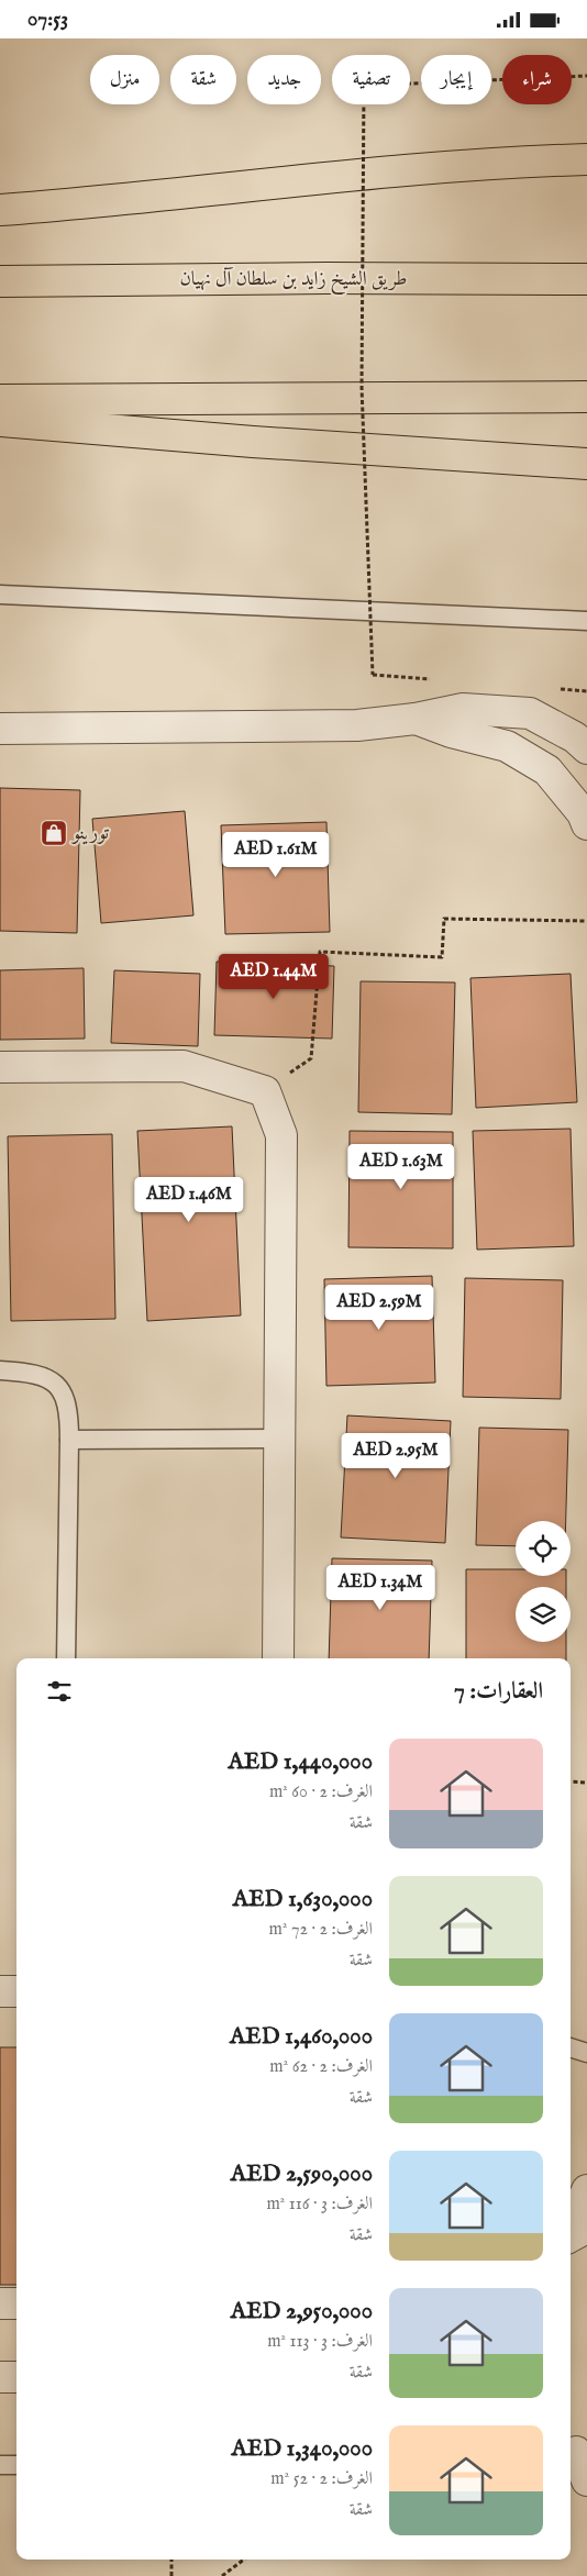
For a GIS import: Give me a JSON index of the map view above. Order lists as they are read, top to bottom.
{
  "streets": {
    "highway": ["طريق الشيخ زايد بن سلطان آل نهيان"]
  },
  "places": {
    "shop": ["تورينو"]
  },
  "page": {
    "status": "07:53",
    "chip": [
      "شراء",
      "إيجار",
      "تصفية",
      "جديد",
      "شقة",
      "منزل"
    ],
    "price": [
      "AED 1.61M",
      "AED 1.44M",
      "AED 1.63M",
      "AED 1.46M",
      "AED 2.59M",
      "AED 2.95M",
      "AED 1.34M"
    ],
    "heading": "العقارات: 7",
    "list": [
      {
        "name": "AED 1,440,000",
        "note": "الغرف: 2 · 60 m² · شقة"
      },
      {
        "name": "AED 1,630,000",
        "note": "الغرف: 2 · 72 m² · شقة"
      },
      {
        "name": "AED 1,460,000",
        "note": "الغرف: 2 · 62 m² · شقة"
      },
      {
        "name": "AED 2,590,000",
        "note": "الغرف: 3 · 116 m² · شقة"
      },
      {
        "name": "AED 2,950,000",
        "note": "الغرف: 3 · 113 m² · شقة"
      },
      {
        "name": "AED 1,340,000",
        "note": "الغرف: 2 · 52 m² · شقة"
      }
    ]
  }
}
